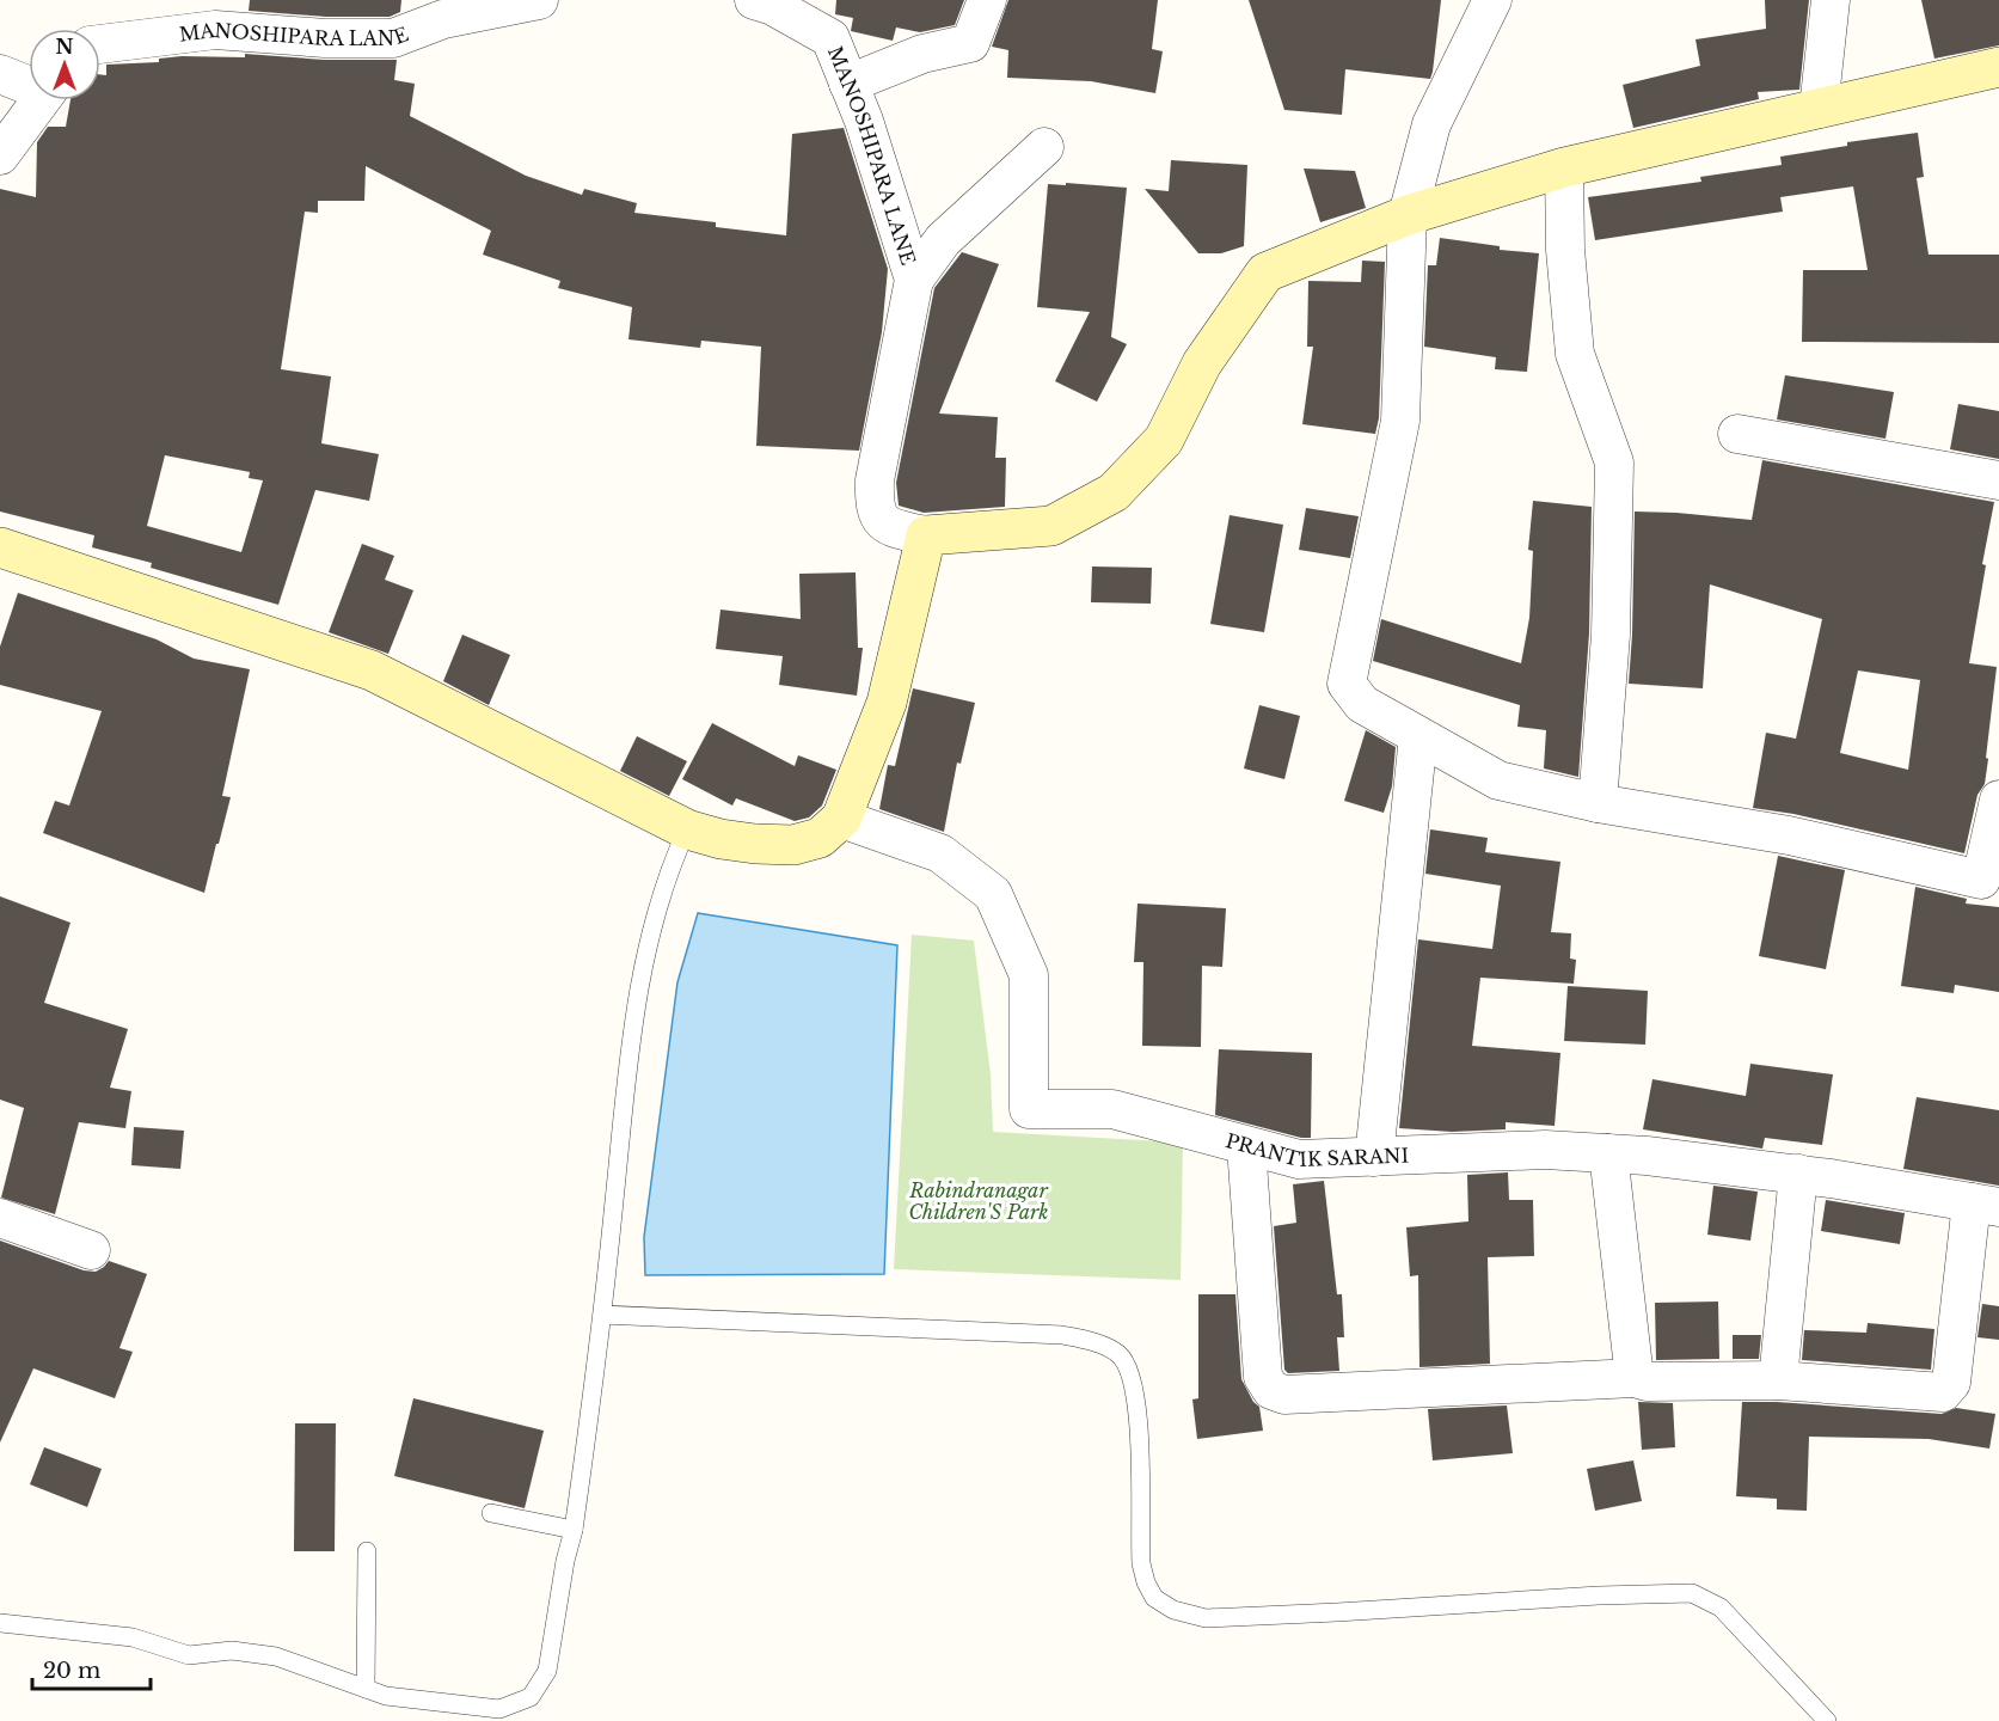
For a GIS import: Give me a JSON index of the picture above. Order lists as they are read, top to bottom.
{
  "streets": {
    "street": ["MANOSHIPARA LANE", "PRANTIK SARANI"]
  },
  "parks": ["Rabindranagar Children'S Park"],
  "scale_bar": "20 m",
  "north": "top"
}
